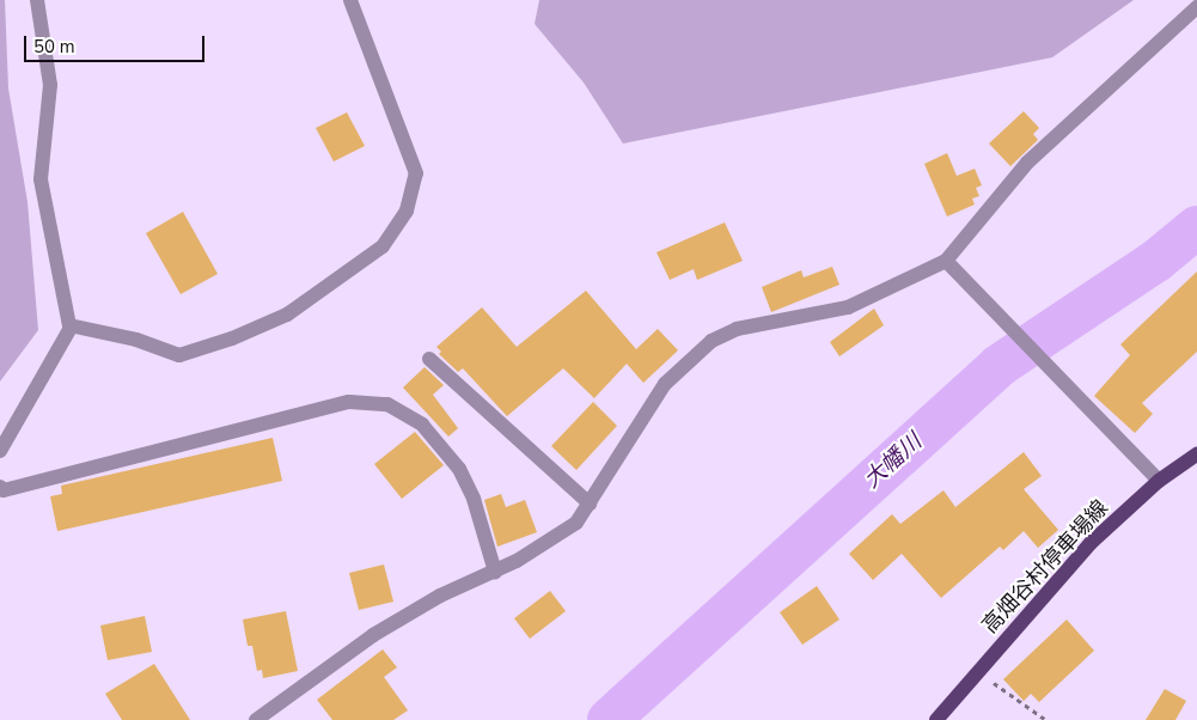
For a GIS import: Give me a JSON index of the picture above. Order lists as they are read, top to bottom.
{
  "streets": {
    "main road": ["高畑谷村停車場線"]
  },
  "water": ["大幡川"],
  "scale_bar": "50 m"
}
